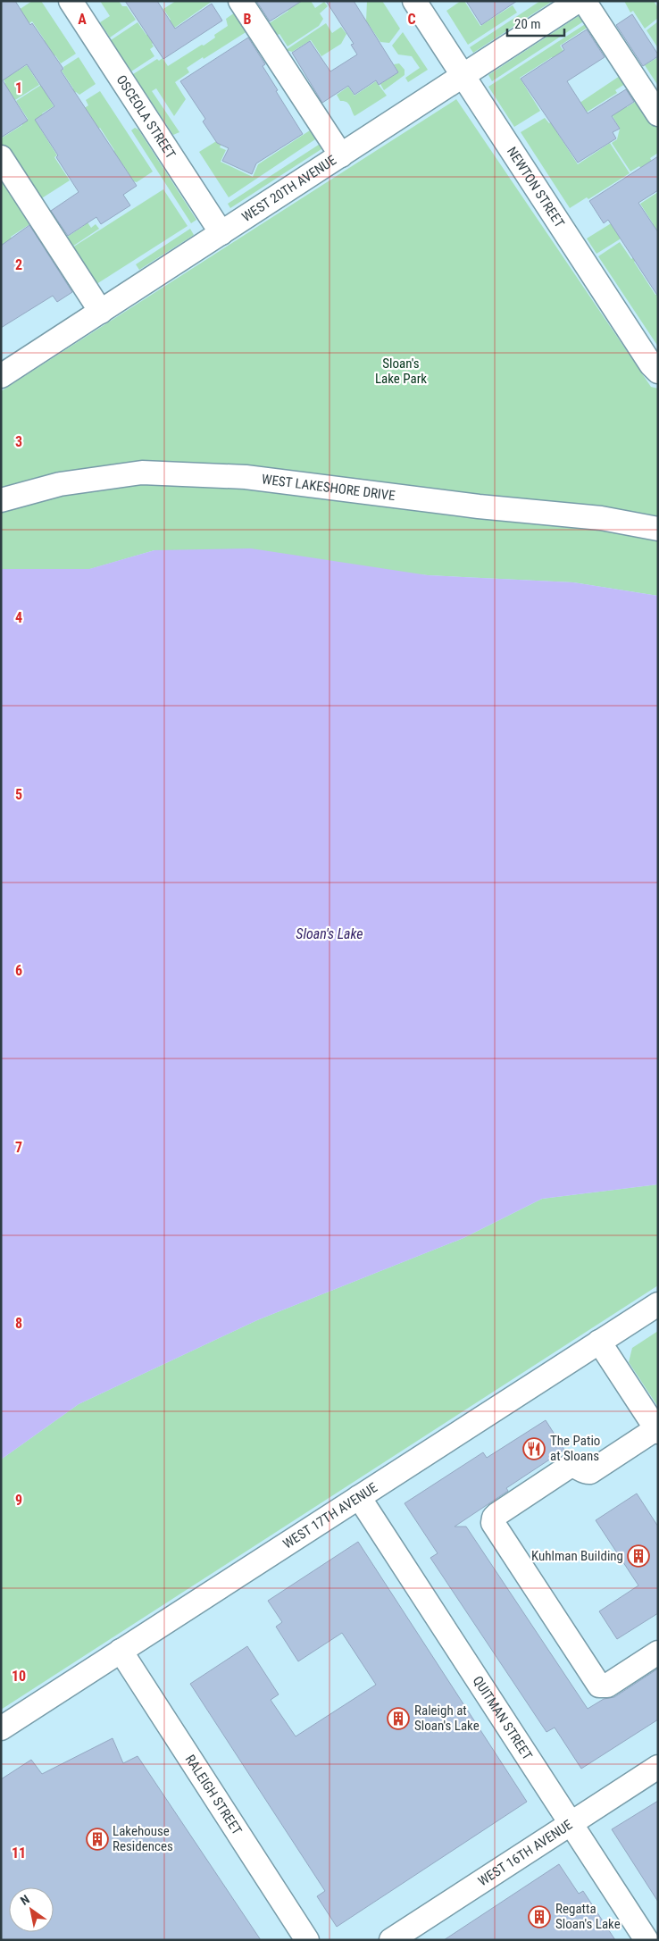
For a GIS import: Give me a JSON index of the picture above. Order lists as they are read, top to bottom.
{
  "streets": {
    "street": [
      "OSCEOLA STREET",
      "NEWTON STREET",
      "WEST 20TH AVENUE",
      "WEST LAKESHORE DRIVE",
      "WEST 17TH AVENUE",
      "QUITMAN STREET",
      "RALEIGH STREET",
      "WEST 16TH AVENUE"
    ]
  },
  "crossings": [
    ["OSCEOLA STREET", "WEST 20TH AVENUE"],
    ["NEWTON STREET", "WEST 20TH AVENUE"],
    ["WEST 17TH AVENUE", "QUITMAN STREET"],
    ["WEST 17TH AVENUE", "RALEIGH STREET"],
    ["QUITMAN STREET", "WEST 16TH AVENUE"]
  ],
  "water": ["Sloan's Lake"],
  "parks": ["Sloan's Lake Park"],
  "places": {
    "restaurant": ["The Patio at Sloans"],
    "building": [
      "Kuhlman Building",
      "Raleigh at Sloan's Lake",
      "Lakehouse Residences",
      "Regatta Sloan's Lake"
    ]
  },
  "scale_bar": "20 m",
  "north": "top left",
  "grid": {
    "columns": ["A", "B", "C"],
    "rows": [
      "1",
      "2",
      "3",
      "4",
      "5",
      "6",
      "7",
      "8",
      "9",
      "10",
      "11"
    ]
  }
}
